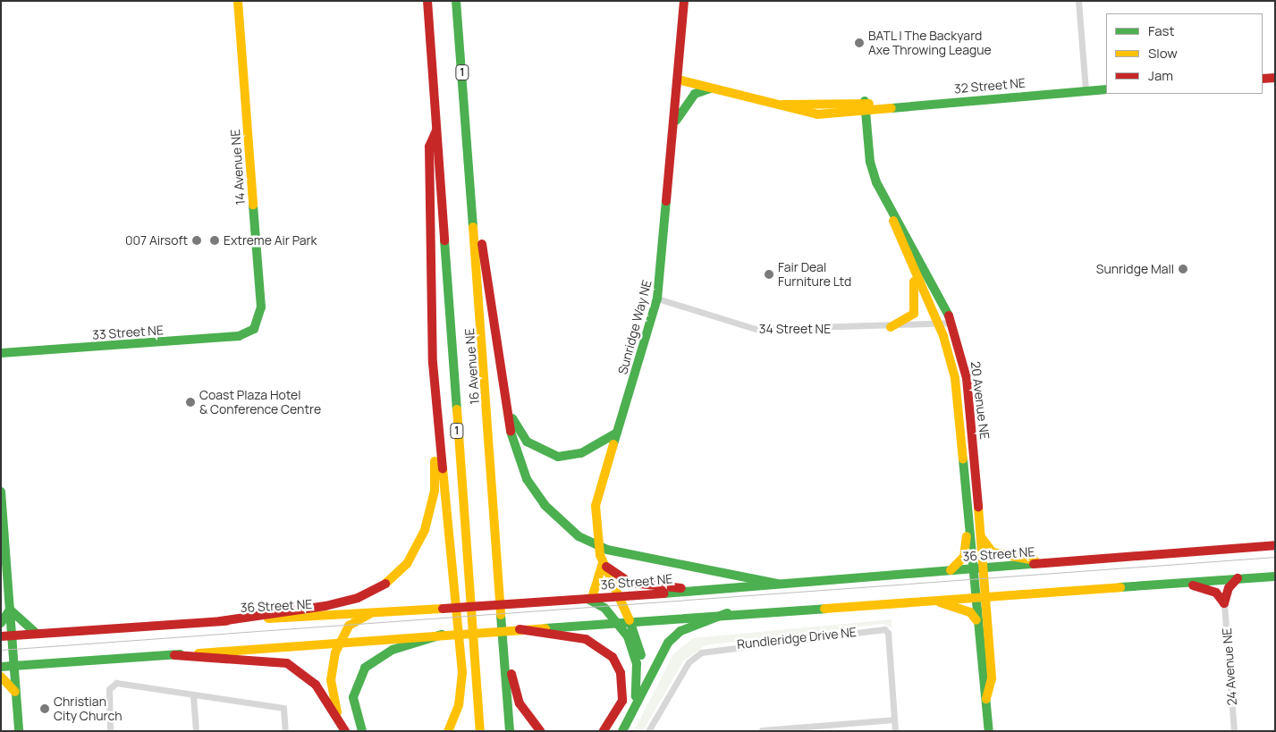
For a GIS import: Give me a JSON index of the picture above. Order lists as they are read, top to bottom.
{
  "streets": {
    "main road": [
      "1",
      "32 Street NE",
      "14 Avenue NE",
      "Sunridge Way NE",
      "33 Street NE",
      "16 Avenue NE",
      "20 Avenue NE",
      "36 Street NE"
    ],
    "street": ["34 Street NE", "Rundleridge Drive NE", "24 Avenue NE"]
  },
  "crossings": [
    ["32 Street NE", "Sunridge Way NE"],
    ["32 Street NE", "20 Avenue NE"],
    ["14 Avenue NE", "33 Street NE"],
    ["Sunridge Way NE", "34 Street NE"],
    ["Sunridge Way NE", "36 Street NE"],
    ["34 Street NE", "20 Avenue NE"],
    ["20 Avenue NE", "36 Street NE"]
  ],
  "places": [
    "BATL | The Backyard Axe Throwing League",
    "007 Airsoft",
    "Extreme Air Park",
    "Sunridge Mall",
    "Fair Deal Furniture Ltd",
    "Coast Plaza Hotel & Conference Centre",
    "Christian City Church"
  ],
  "legend": ["Fast", "Slow", "Jam"]
}
